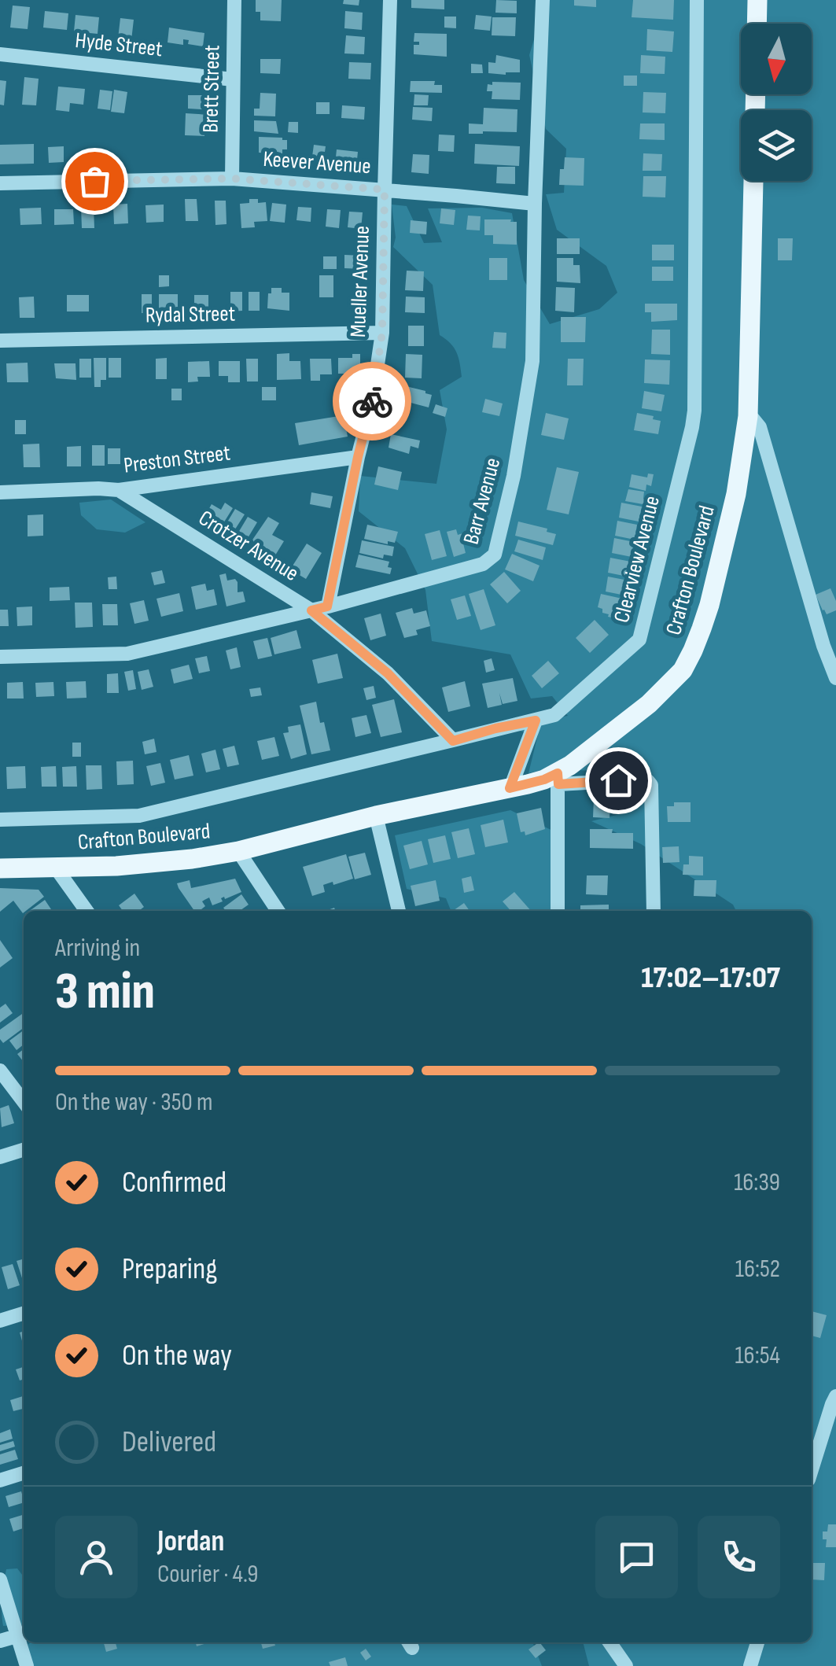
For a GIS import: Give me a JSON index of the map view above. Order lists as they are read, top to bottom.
{
  "streets": {
    "main road": ["Crafton Boulevard"],
    "street": [
      "Hyde Street",
      "Brett Street",
      "Keever Avenue",
      "Mueller Avenue",
      "Rydal Street",
      "Preston Street",
      "Barr Avenue",
      "Crotzer Avenue",
      "Clearview Avenue"
    ]
  },
  "crossings": [
    ["Hyde Street", "Brett Street"],
    ["Brett Street", "Keever Avenue"],
    ["Keever Avenue", "Mueller Avenue"],
    ["Keever Avenue", "Barr Avenue"],
    ["Mueller Avenue", "Rydal Street"],
    ["Mueller Avenue", "Preston Street"],
    ["Mueller Avenue", "Barr Avenue"],
    ["Preston Street", "Crotzer Avenue"],
    ["Barr Avenue", "Crotzer Avenue"],
    ["Crotzer Avenue", "Clearview Avenue"]
  ],
  "north": "bottom",
  "page": {
    "heading": ["3 min", "Arriving in", "17:02–17:07"],
    "panel": ["Jordan", "Courier · 4.9"],
    "bar": "On the way · 350 m",
    "list": [
      ["Confirmed", "16:39"],
      ["Preparing", "16:52"],
      ["On the way", "16:54"],
      "Delivered"
    ]
  }
}
